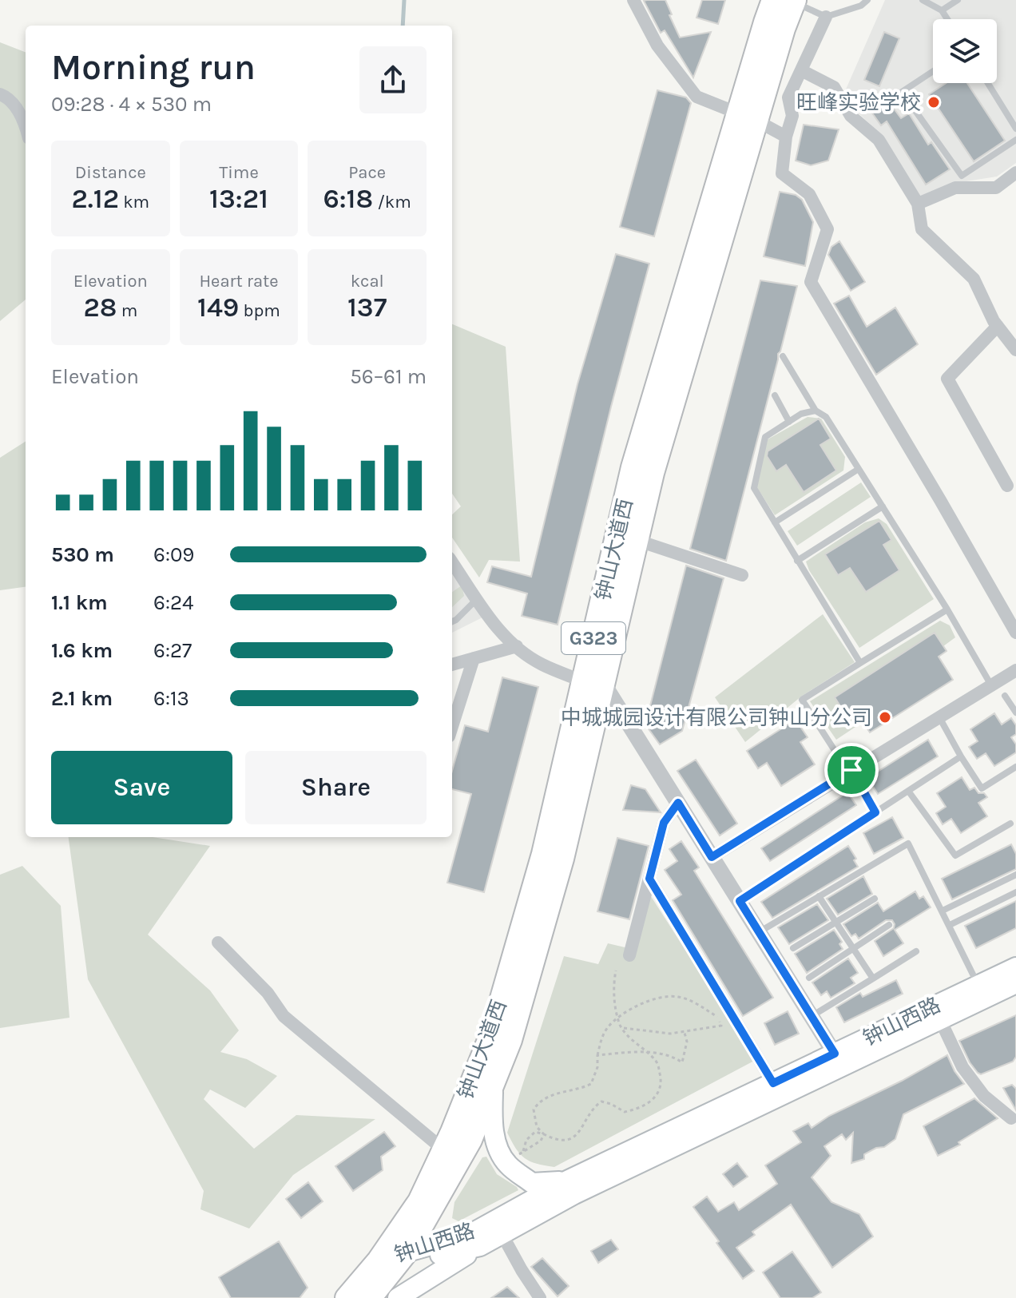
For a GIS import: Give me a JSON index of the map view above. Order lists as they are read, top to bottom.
{
  "streets": {
    "highway": ["钟山大道西", "G323"],
    "main road": ["钟山西路"]
  },
  "crossings": [
    ["钟山大道西", "钟山西路"]
  ],
  "places": ["旺峰实验学校", "中城城园设计有限公司钟山分公司"],
  "page": {
    "heading": ["Morning run", "09:28 · 4 × 530 m"],
    "stats": [
      ["Distance", "2.12 km"],
      ["Time", "13:21"],
      ["Pace", "6:18 /km"],
      ["Elevation", "28 m"],
      ["Heart rate", "149 bpm"],
      ["kcal", "137"]
    ],
    "chart": ["Elevation", "56–61 m"],
    "list": [
      {
        "name": "530 m",
        "note": "6:09"
      },
      {
        "name": "1.1 km",
        "note": "6:24"
      },
      {
        "name": "1.6 km",
        "note": "6:27"
      },
      {
        "name": "2.1 km",
        "note": "6:13"
      }
    ],
    "buttons": ["Save", "Share"]
  }
}
